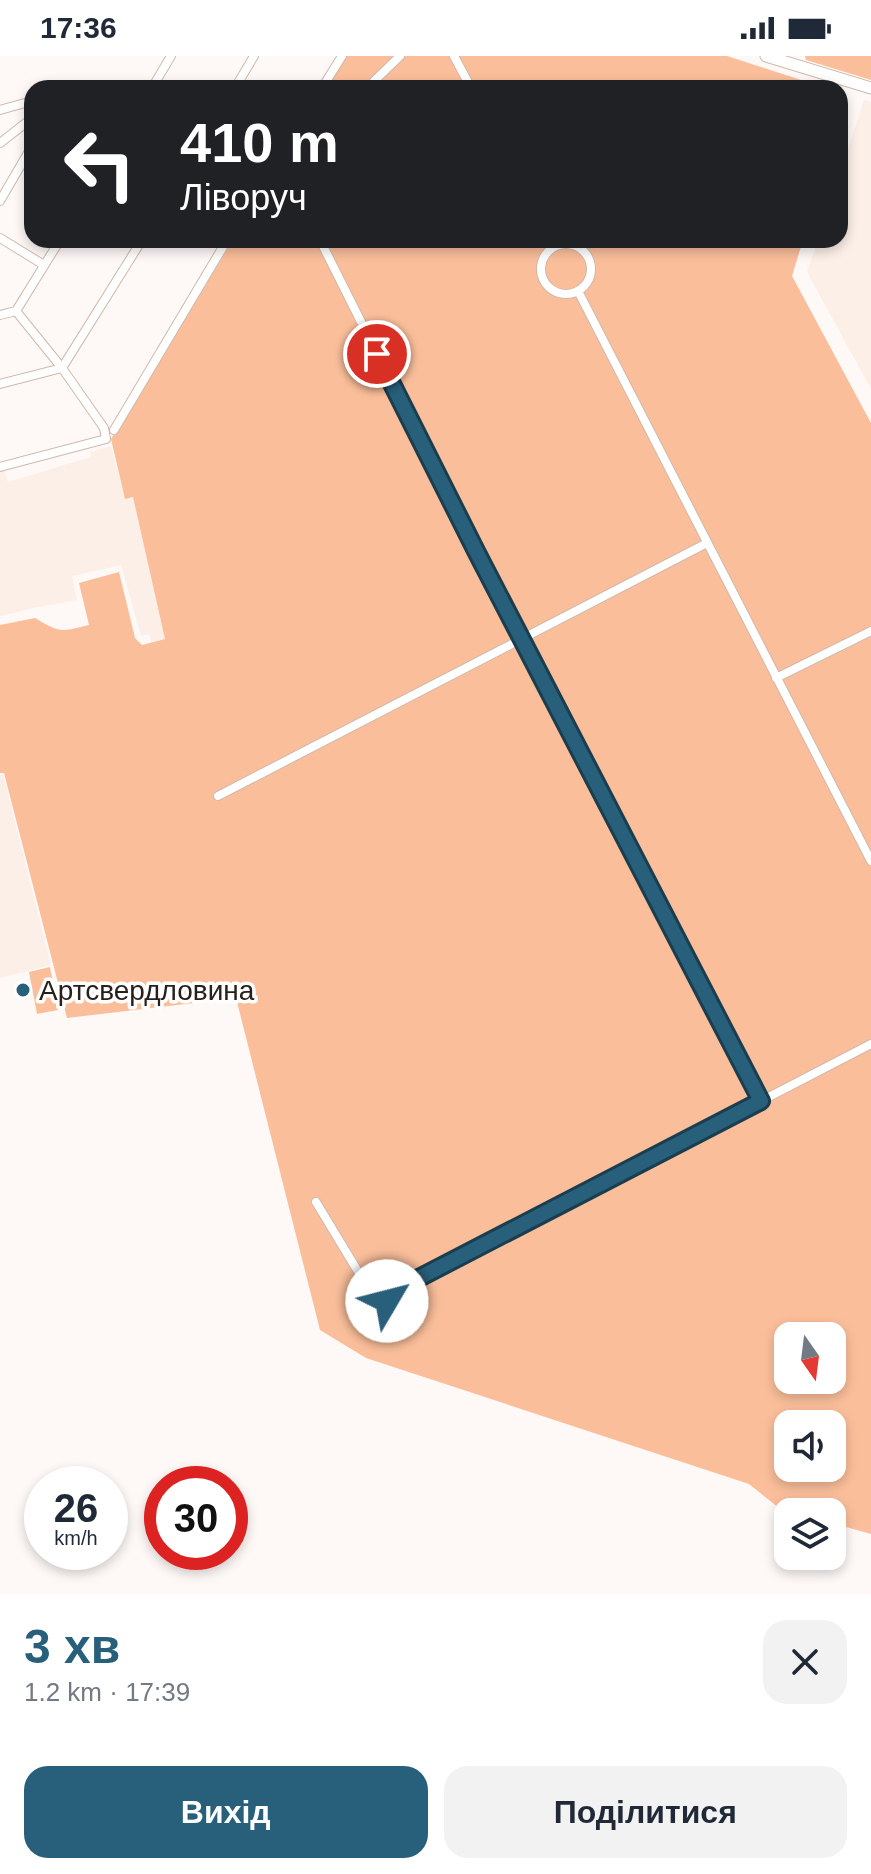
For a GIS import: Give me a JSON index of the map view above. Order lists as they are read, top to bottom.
{
  "places": ["Артсвердловина"],
  "north": "bottom",
  "page": {
    "status": "17:36",
    "turn": ["410 m", "Ліворуч"],
    "speed": "26 km/h",
    "limit": "30",
    "heading": ["3 хв", "1.2 km · 17:39"],
    "buttons": ["Вихід", "Поділитися"]
  }
}
